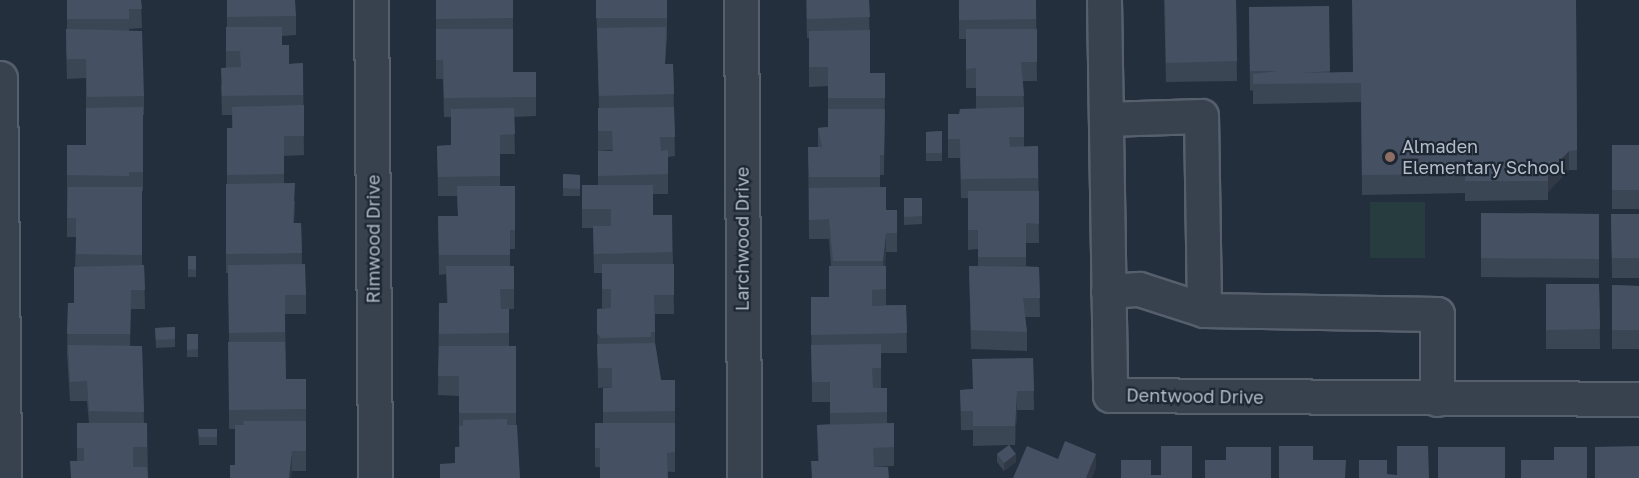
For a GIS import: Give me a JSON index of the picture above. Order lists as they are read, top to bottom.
{
  "streets": {
    "street": ["Rimwood Drive", "Larchwood Drive", "Dentwood Drive"]
  },
  "places": ["Almaden Elementary School"]
}
